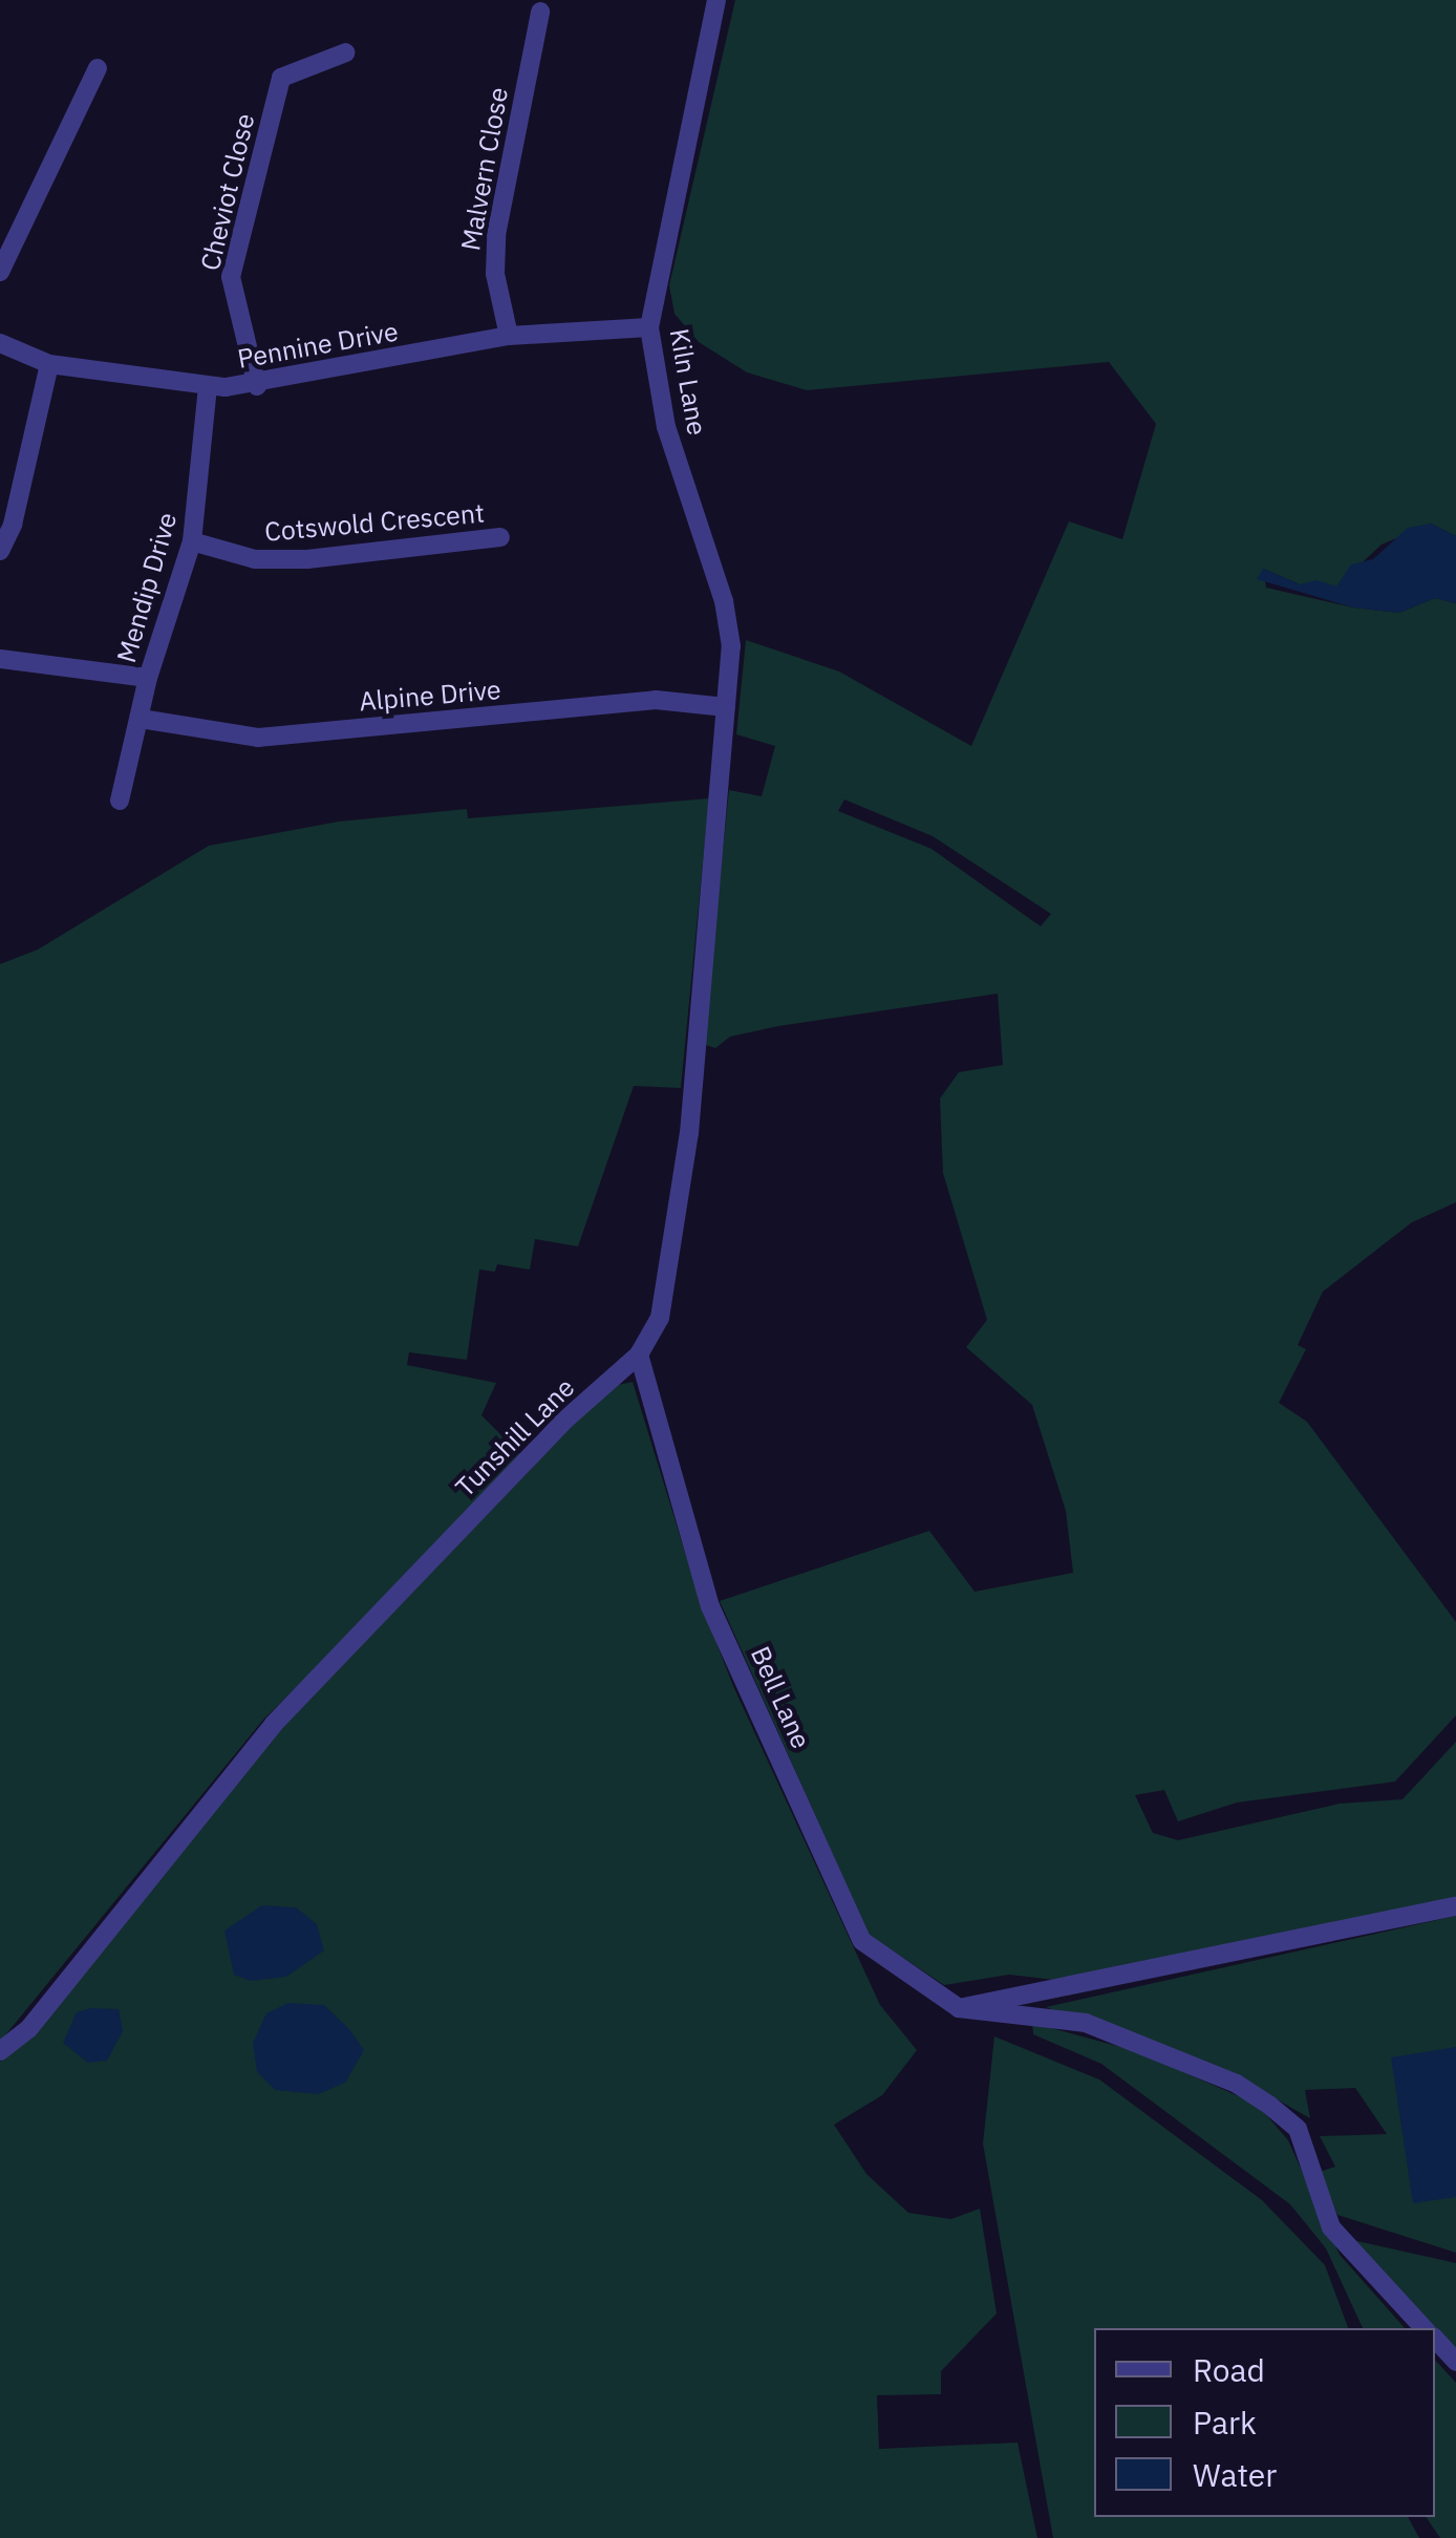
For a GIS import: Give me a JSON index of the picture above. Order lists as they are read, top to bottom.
{
  "streets": {
    "street": [
      "Malvern Close",
      "Cheviot Close",
      "Pennine Drive",
      "Kiln Lane",
      "Cotswold Crescent",
      "Mendip Drive",
      "Alpine Drive",
      "Tunshill Lane",
      "Bell Lane"
    ]
  },
  "crossings": [
    ["Malvern Close", "Pennine Drive"],
    ["Cheviot Close", "Pennine Drive"],
    ["Pennine Drive", "Kiln Lane"],
    ["Pennine Drive", "Mendip Drive"],
    ["Kiln Lane", "Alpine Drive"],
    ["Kiln Lane", "Tunshill Lane"],
    ["Cotswold Crescent", "Mendip Drive"],
    ["Mendip Drive", "Alpine Drive"],
    ["Alpine Drive", "Tunshill Lane"],
    ["Tunshill Lane", "Bell Lane"]
  ],
  "legend": ["Road", "Park", "Water"]
}
